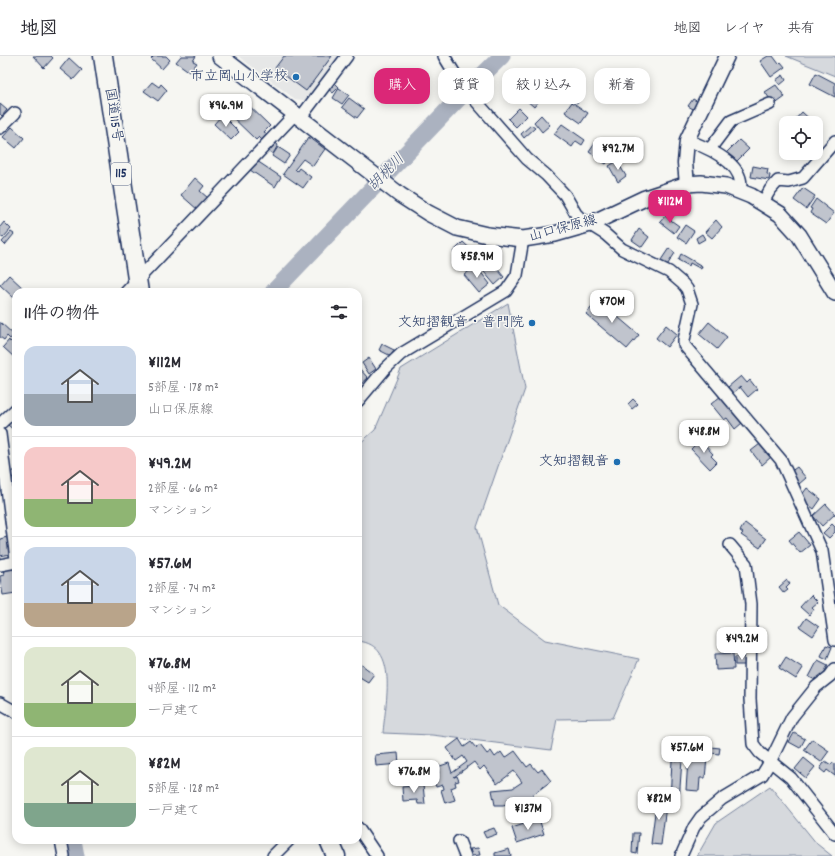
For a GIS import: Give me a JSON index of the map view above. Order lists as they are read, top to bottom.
{
  "streets": {
    "highway": ["国道115号", "115"],
    "main road": ["山口保原線"]
  },
  "water": ["胡桃川"],
  "places": ["市立岡山小学校", "文知摺観音・普門院", "文知摺観音"],
  "page": {
    "header": "地図",
    "nav": ["地図", "レイヤ", "共有"],
    "chip": [
      "購入",
      "賃貸",
      "絞り込み",
      "新着"
    ],
    "price": [
      "¥96.9M",
      "¥92.7M",
      "¥112M",
      "¥58.9M",
      "¥70M",
      "¥48.8M",
      "¥49.2M",
      "¥57.6M",
      "¥76.8M",
      "¥82M",
      "¥137M"
    ],
    "heading": "11件の物件",
    "list": [
      {
        "name": "¥112M",
        "note": "5部屋 · 178 m² · 山口保原線"
      },
      {
        "name": "¥49.2M",
        "note": "2部屋 · 66 m² · マンション"
      },
      {
        "name": "¥57.6M",
        "note": "2部屋 · 74 m² · マンション"
      },
      {
        "name": "¥76.8M",
        "note": "4部屋 · 112 m² · 一戸建て"
      },
      {
        "name": "¥82M",
        "note": "5部屋 · 128 m² · 一戸建て"
      }
    ]
  }
}
